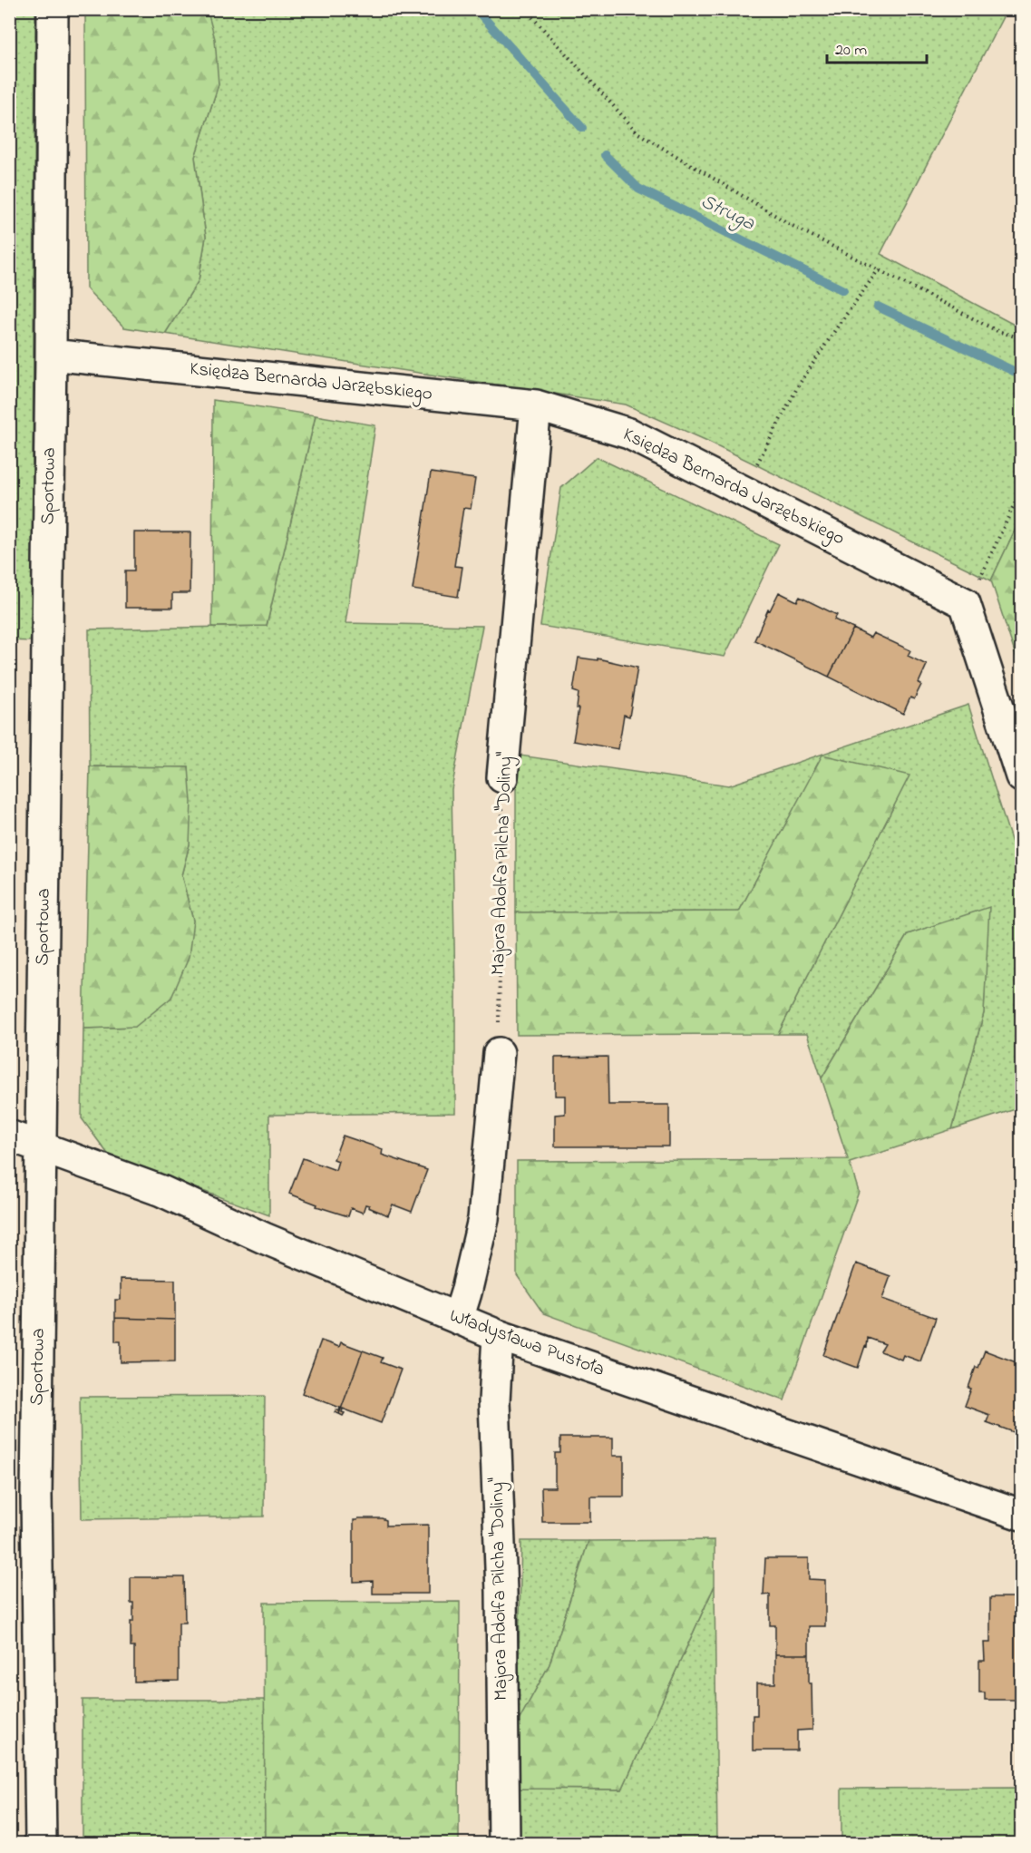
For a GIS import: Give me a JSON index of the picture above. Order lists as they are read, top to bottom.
{
  "streets": {
    "street": [
      "Księdza Bernarda Jarzębskiego",
      "Sportowa",
      "Majora Adolfa Pilcha \"Doliny\"",
      "Władysława Pustoła"
    ]
  },
  "crossings": [
    ["Księdza Bernarda Jarzębskiego", "Sportowa"],
    ["Księdza Bernarda Jarzębskiego", "Majora Adolfa Pilcha \"Doliny\""],
    ["Sportowa", "Władysława Pustoła"],
    ["Majora Adolfa Pilcha \"Doliny\"", "Władysława Pustoła"]
  ],
  "water": ["Struga"],
  "scale_bar": "20 m"
}
